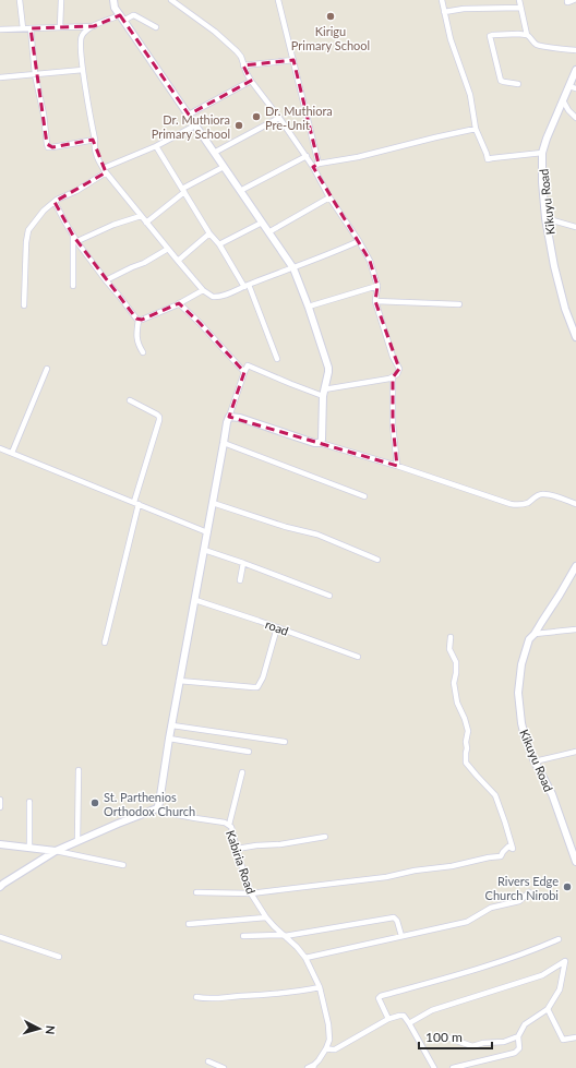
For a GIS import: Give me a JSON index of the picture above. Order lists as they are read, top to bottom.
{
  "streets": {
    "main road": ["Kikuyu Road"],
    "street": ["road", "Kabiria Road"]
  },
  "places": [
    "Kirigu Primary School",
    "Dr. Muthiora Pre-Unit",
    "Dr. Muthiora Primary School",
    "St. Parthenios Orthodox Church",
    "Rivers Edge Church Nirobi"
  ],
  "scale_bar": "100 m",
  "north": "right"
}
